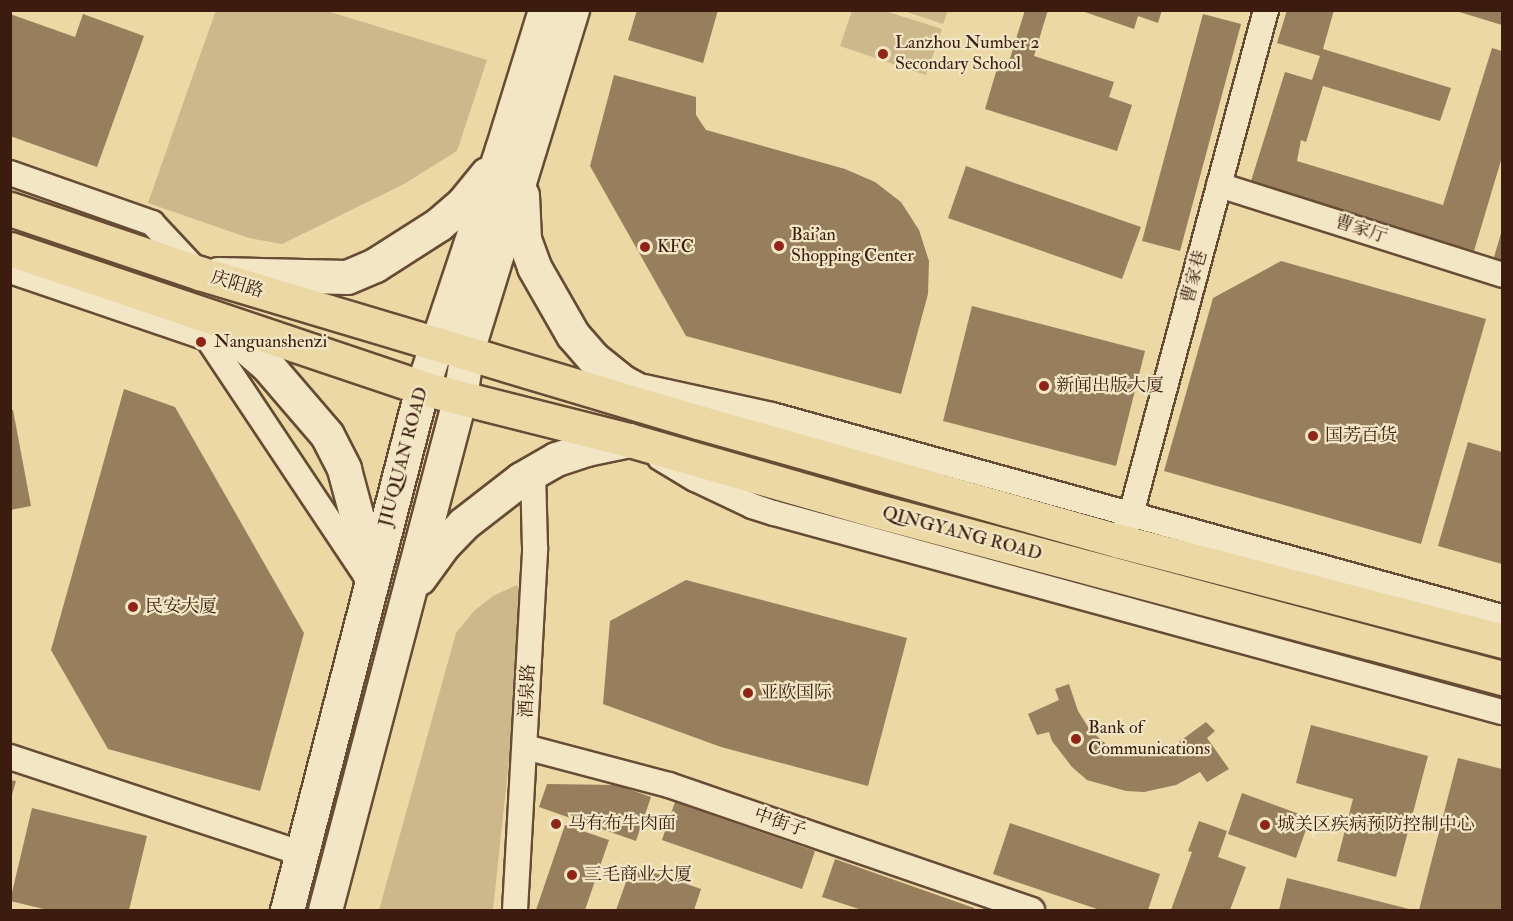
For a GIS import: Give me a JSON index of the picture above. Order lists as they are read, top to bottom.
{
  "streets": {
    "main road": ["庆阳路", "JIUQUAN ROAD", "QINGYANG ROAD"],
    "street": [
      "曹家厅",
      "曹家巷",
      "酒泉路",
      "中街子"
    ]
  },
  "crossings": [
    ["曹家厅", "曹家巷"],
    ["曹家巷", "QINGYANG ROAD"],
    ["庆阳路", "JIUQUAN ROAD"],
    ["庆阳路", "QINGYANG ROAD"],
    ["JIUQUAN ROAD", "QINGYANG ROAD"],
    ["酒泉路", "中街子"]
  ],
  "places": [
    "Lanzhou Number 2 Secondary School",
    "Bai'an Shopping Center",
    "KFC",
    "Nanguanshenzi",
    "新闻出版大厦",
    "国芳百货",
    "民安大厦",
    "亚欧国际",
    "Bank of Communications",
    "马有布牛肉面",
    "城关区疾病预防控制中心",
    "三毛商业大厦"
  ]
}
